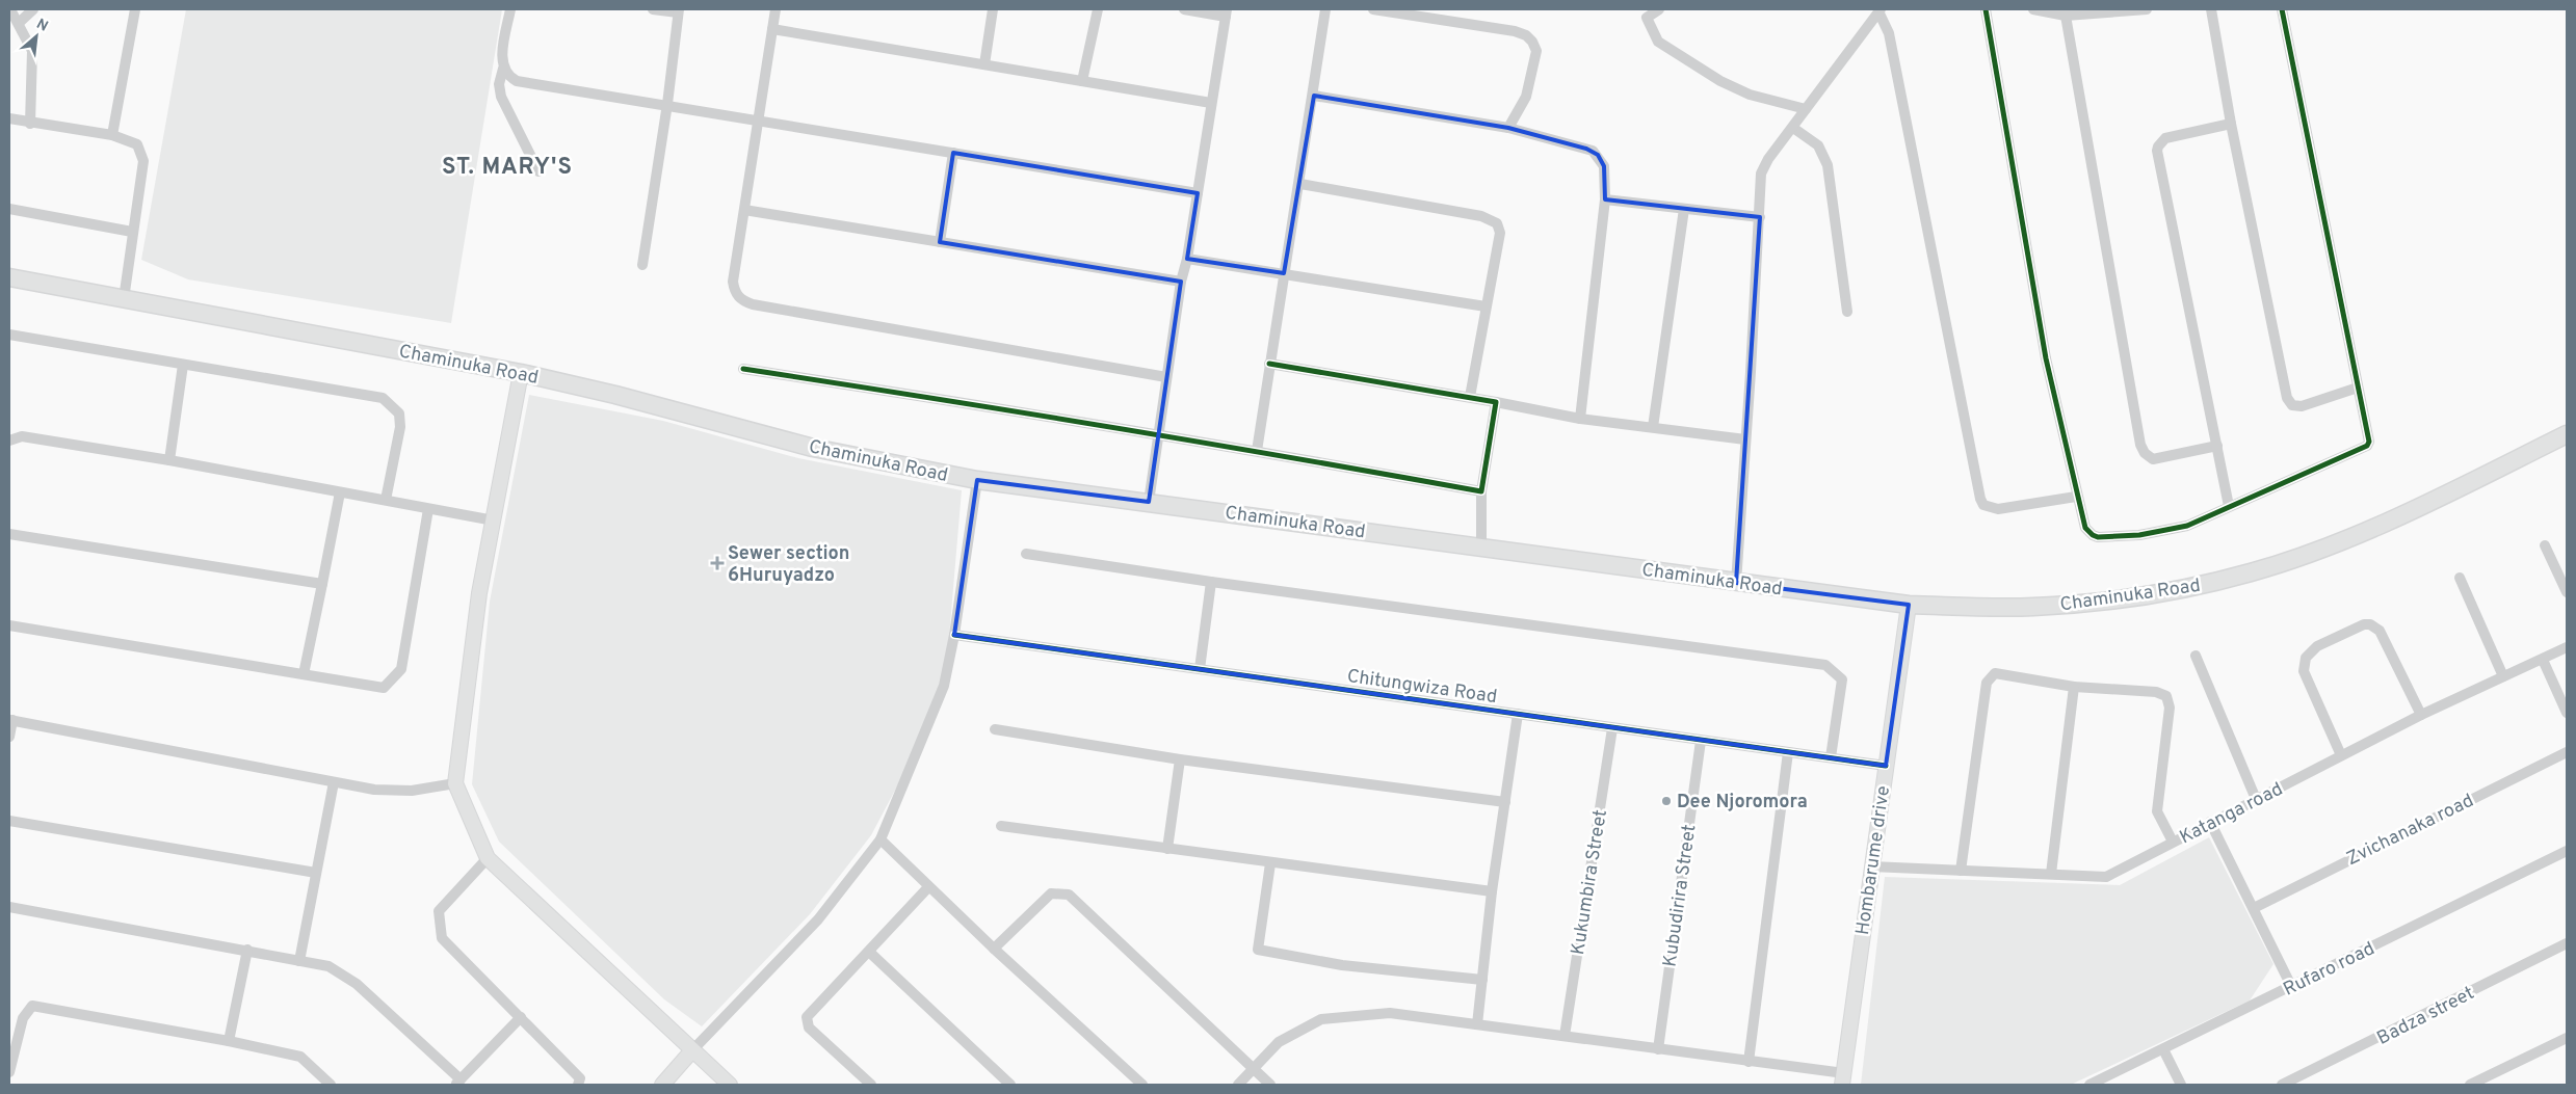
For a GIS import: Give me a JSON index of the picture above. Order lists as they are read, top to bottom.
{
  "streets": {
    "main road": ["Chaminuka Road"],
    "street": [
      "Chitungwiza Road",
      "Katanga road",
      "Zvichanaka road",
      "Hombarume drive",
      "Kukumbira Street",
      "Kubudirira Street",
      "Rufaro road",
      "Badza street"
    ]
  },
  "crossings": [
    ["Chaminuka Road", "Hombarume drive"],
    ["Chitungwiza Road", "Hombarume drive"],
    ["Chitungwiza Road", "Kukumbira Street"],
    ["Chitungwiza Road", "Kubudirira Street"],
    ["Katanga road", "Hombarume drive"]
  ],
  "districts": ["ST. MARY'S"],
  "places": {
    "health": ["Sewer section 6Huruyadzo"],
    "other": ["Dee Njoromora"]
  },
  "north": "top right"
}
